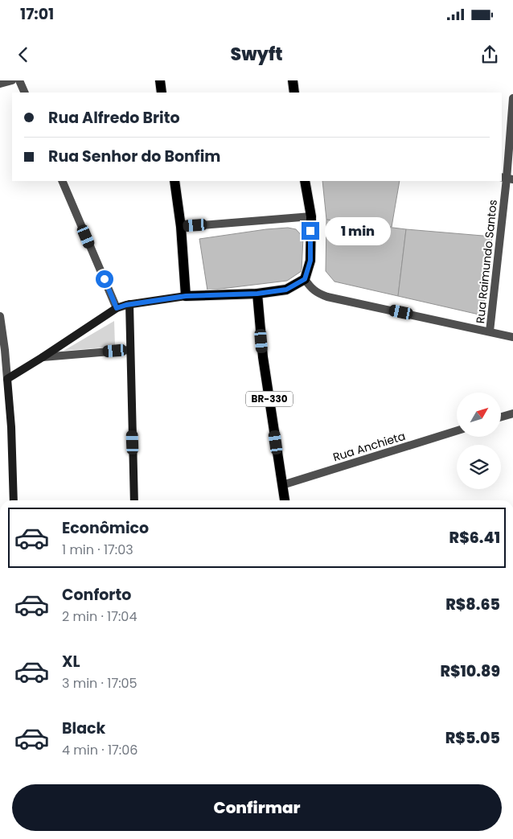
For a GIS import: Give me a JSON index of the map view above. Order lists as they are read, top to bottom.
{
  "streets": {
    "main road": ["BR-330"],
    "street": ["Rua Raimundo Santos", "Rua Anchieta"]
  },
  "crossings": [
    ["BR-330", "Rua Anchieta"]
  ],
  "north": "top right",
  "page": {
    "status": "17:01",
    "header": "Swyft",
    "banner": ["Rua Alfredo Brito", "Rua Senhor do Bonfim"],
    "bubble": "1 min",
    "list": [
      {
        "name": "Econômico",
        "note": "1 min · 17:03",
        "value": "R$6.41"
      },
      {
        "name": "Conforto",
        "note": "2 min · 17:04",
        "value": "R$8.65"
      },
      {
        "name": "XL",
        "note": "3 min · 17:05",
        "value": "R$10.89"
      },
      {
        "name": "Black",
        "note": "4 min · 17:06",
        "value": "R$5.05"
      }
    ],
    "buttons": "Confirmar"
  }
}
